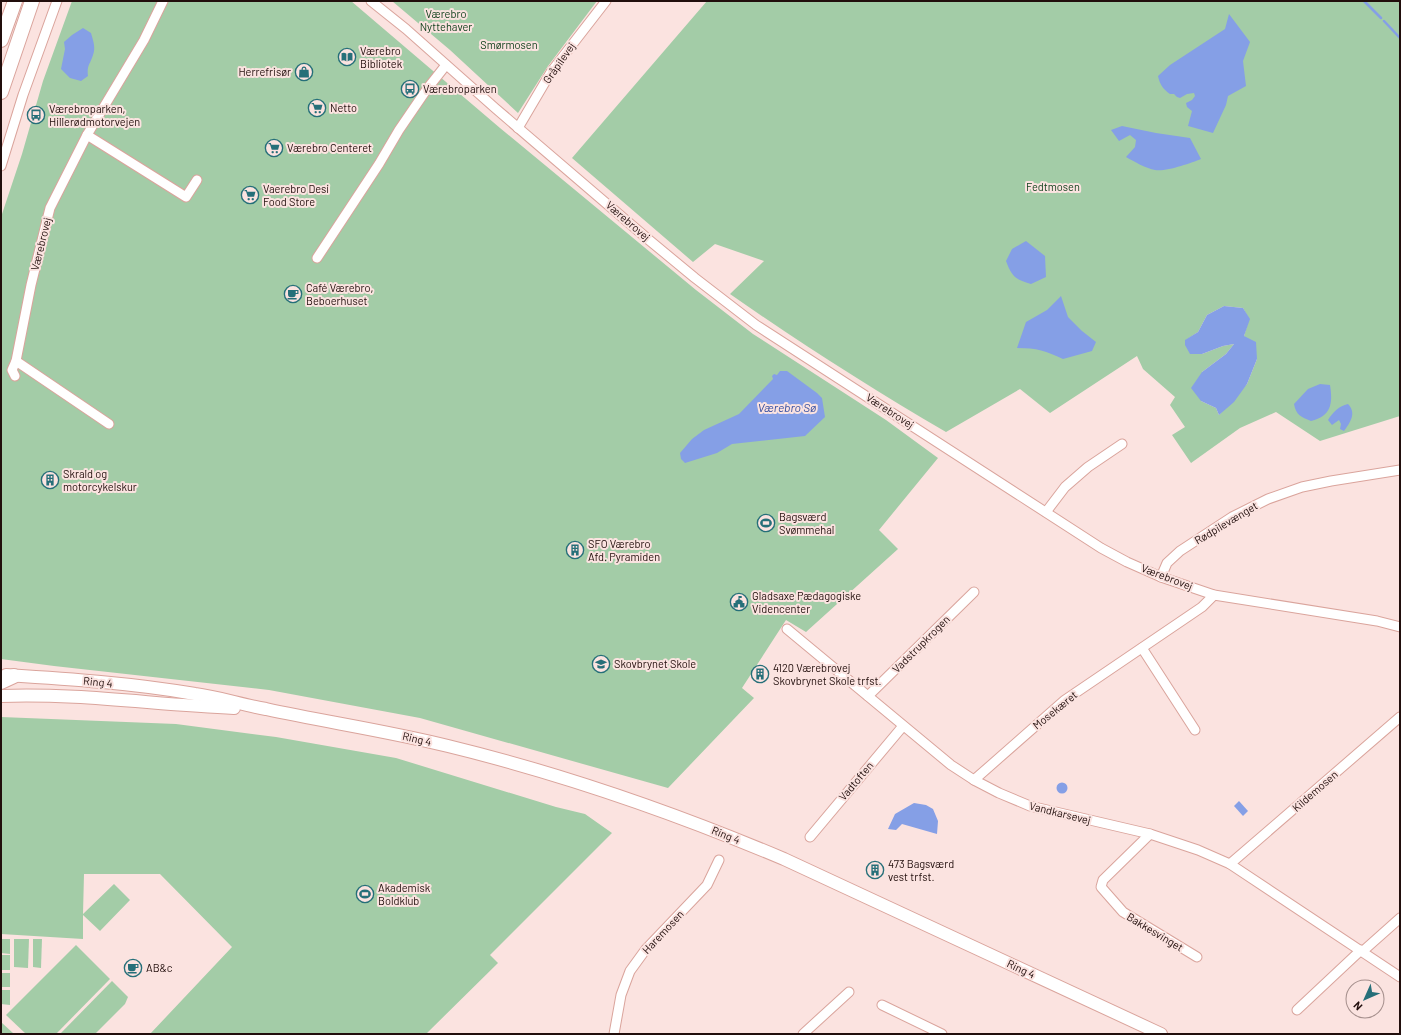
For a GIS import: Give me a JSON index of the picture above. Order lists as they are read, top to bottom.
{
  "streets": {
    "main road": ["Ring 4"],
    "street": [
      "Gråpilevej",
      "Værebrovej",
      "Rødpilevænget",
      "Vadstrupkrogen",
      "Mosekæret",
      "Vadtoften",
      "Kildemosen",
      "Vandkarsevej",
      "Haremosen",
      "Bakkesvinget"
    ]
  },
  "crossings": [
    ["Gråpilevej", "Værebrovej"],
    ["Værebrovej", "Rødpilevænget"],
    ["Værebrovej", "Mosekæret"],
    ["Vadstrupkrogen", "Vandkarsevej"],
    ["Mosekæret", "Vandkarsevej"],
    ["Vadtoften", "Vandkarsevej"],
    ["Kildemosen", "Vandkarsevej"],
    ["Vandkarsevej", "Bakkesvinget"]
  ],
  "water": ["Værebro Sø"],
  "parks": ["Værebro Nyttehaver", "Smørmosen", "Fedtmosen"],
  "places": {
    "library": ["Værebro Bibliotek"],
    "shop": ["Herrefrisør"],
    "bus stop": ["Værebroparken", "Værebroparken, Hillerødmotorvejen"],
    "supermarket": ["Netto", "Værebro Centeret", "Vaerebro Desi Food Store"],
    "cafe": ["Café Værebro, Beboerhuset", "AB&c"],
    "building": [
      "Skrald og motorcykelskur",
      "SFO Værebro Afd. Pyramiden",
      "4120 Værebrovej Skovbrynet Skole trfst.",
      "473 Bagsværd vest trfst."
    ],
    "sports": ["Bagsværd Svømmehal", "Akademisk Boldklub"],
    "public building": ["Gladsaxe Pædagogiske Videncenter"],
    "school or university": ["Skovbrynet Skole"]
  },
  "north": "bottom left"
}
